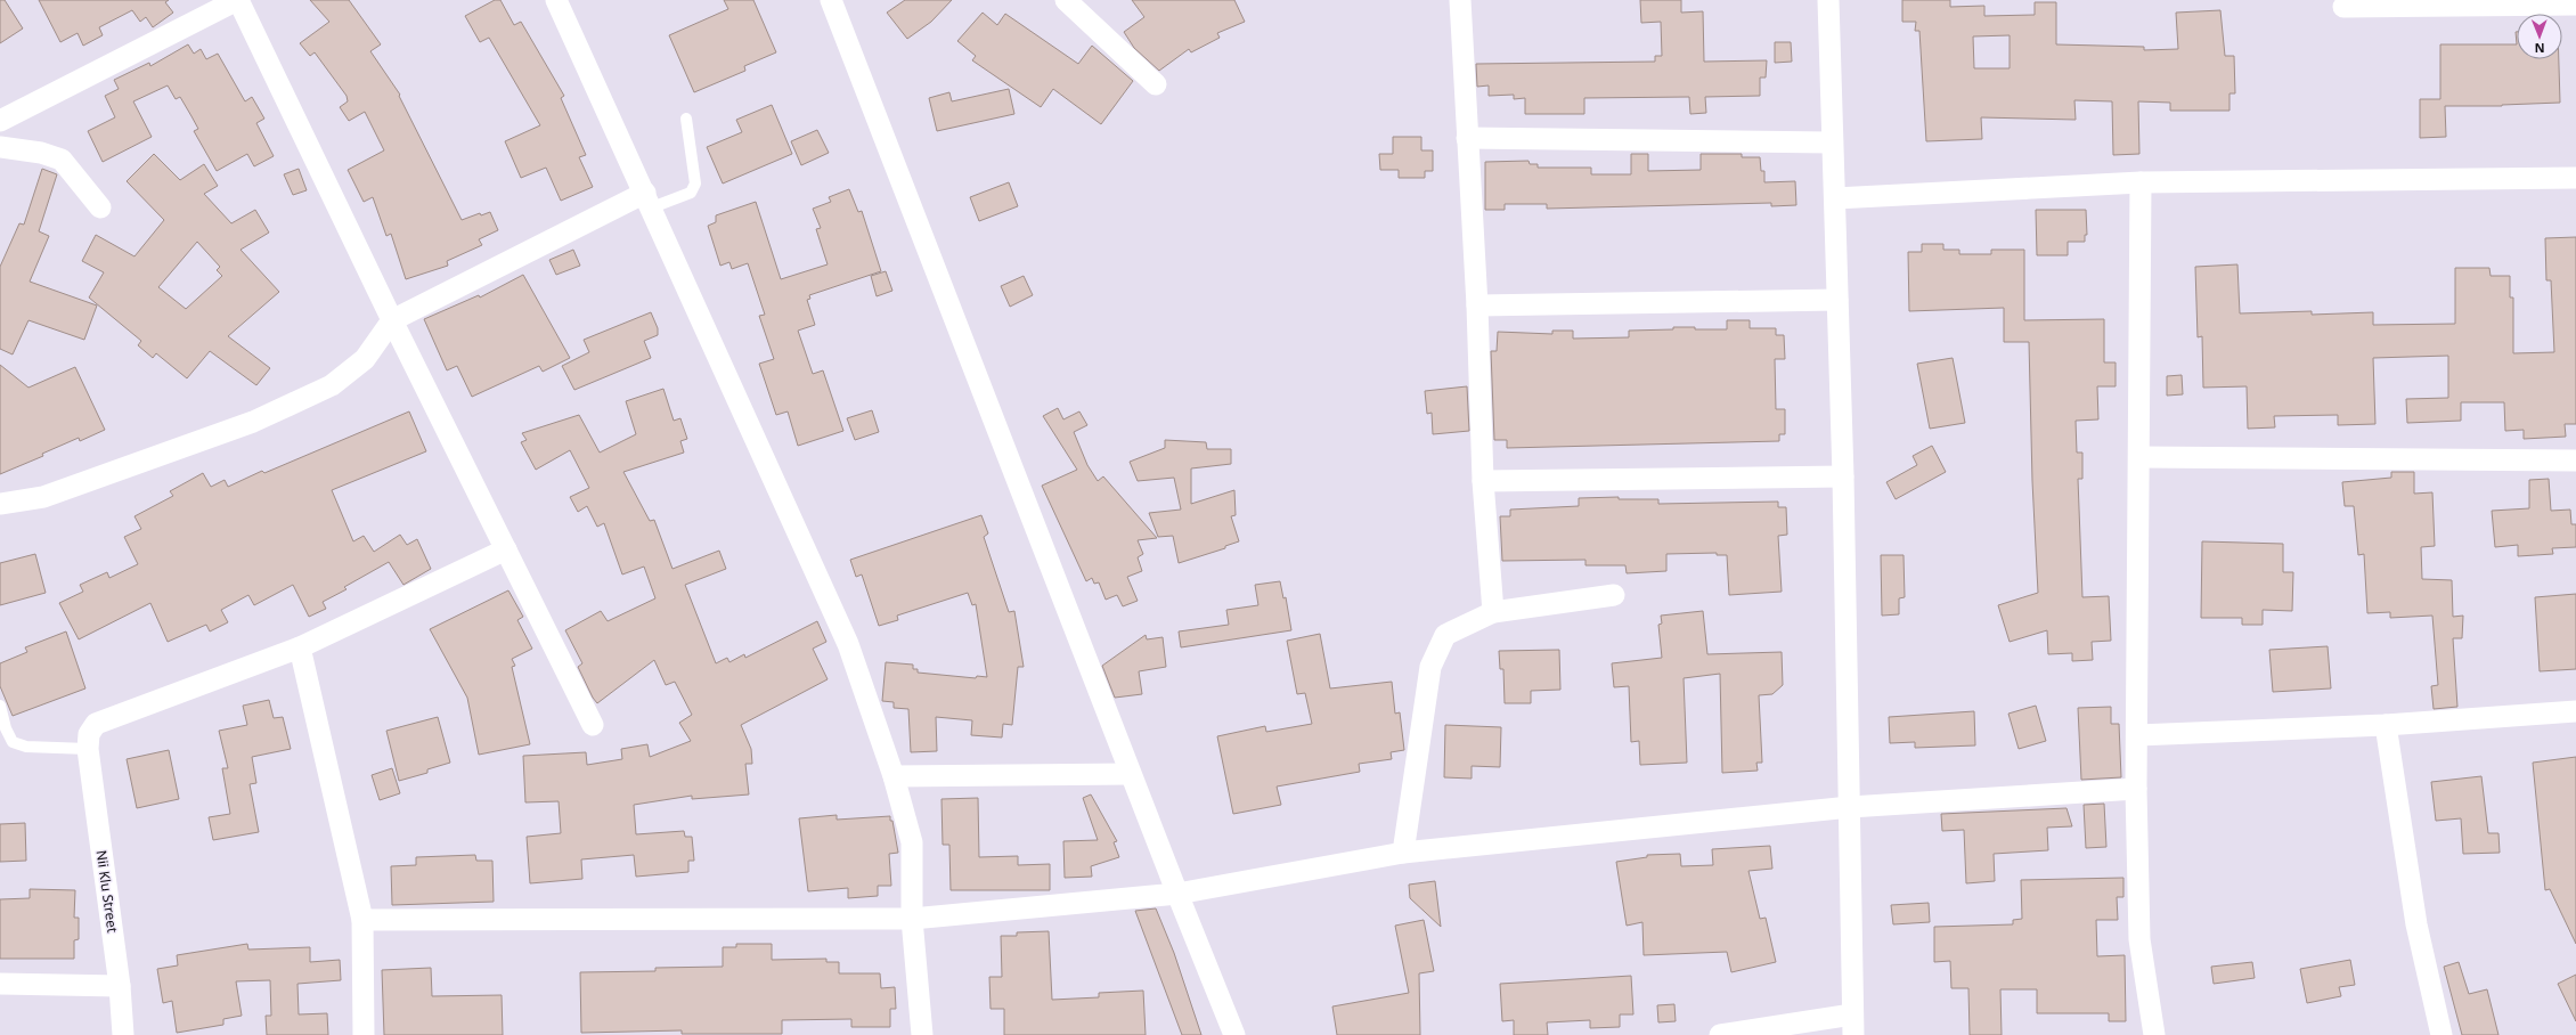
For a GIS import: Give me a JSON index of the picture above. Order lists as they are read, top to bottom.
{
  "streets": {
    "street": ["Nii Klu Street"]
  },
  "north": "bottom"
}
